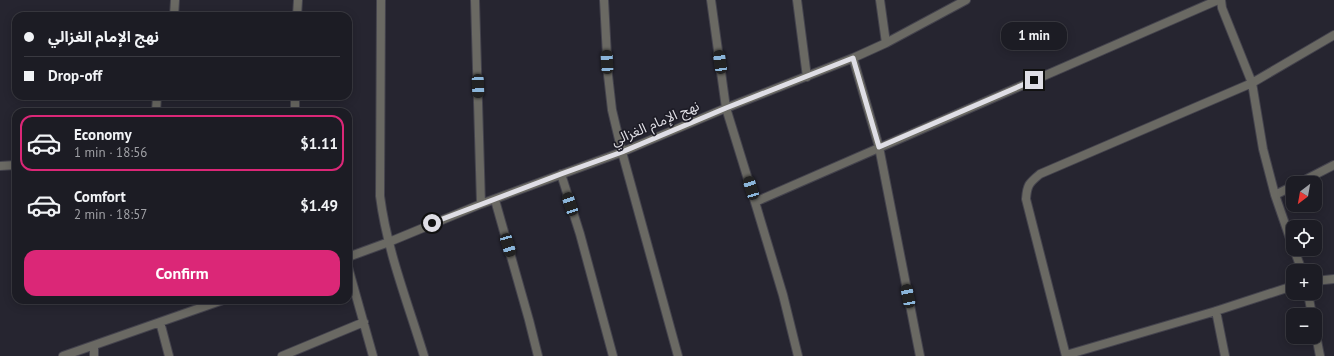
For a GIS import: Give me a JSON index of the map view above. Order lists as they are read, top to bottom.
{
  "streets": {
    "street": ["نهج الإمام الغزالي"]
  },
  "north": "bottom left",
  "page": {
    "banner": ["نهج الإمام الغزالي", "Drop-off"],
    "bubble": "1 min",
    "list": [
      {
        "name": "Economy",
        "note": "1 min · 18:56",
        "value": "$1.11"
      },
      {
        "name": "Comfort",
        "note": "2 min · 18:57",
        "value": "$1.49"
      }
    ],
    "map_buttons": ["+", "−"],
    "buttons": "Confirm"
  }
}
